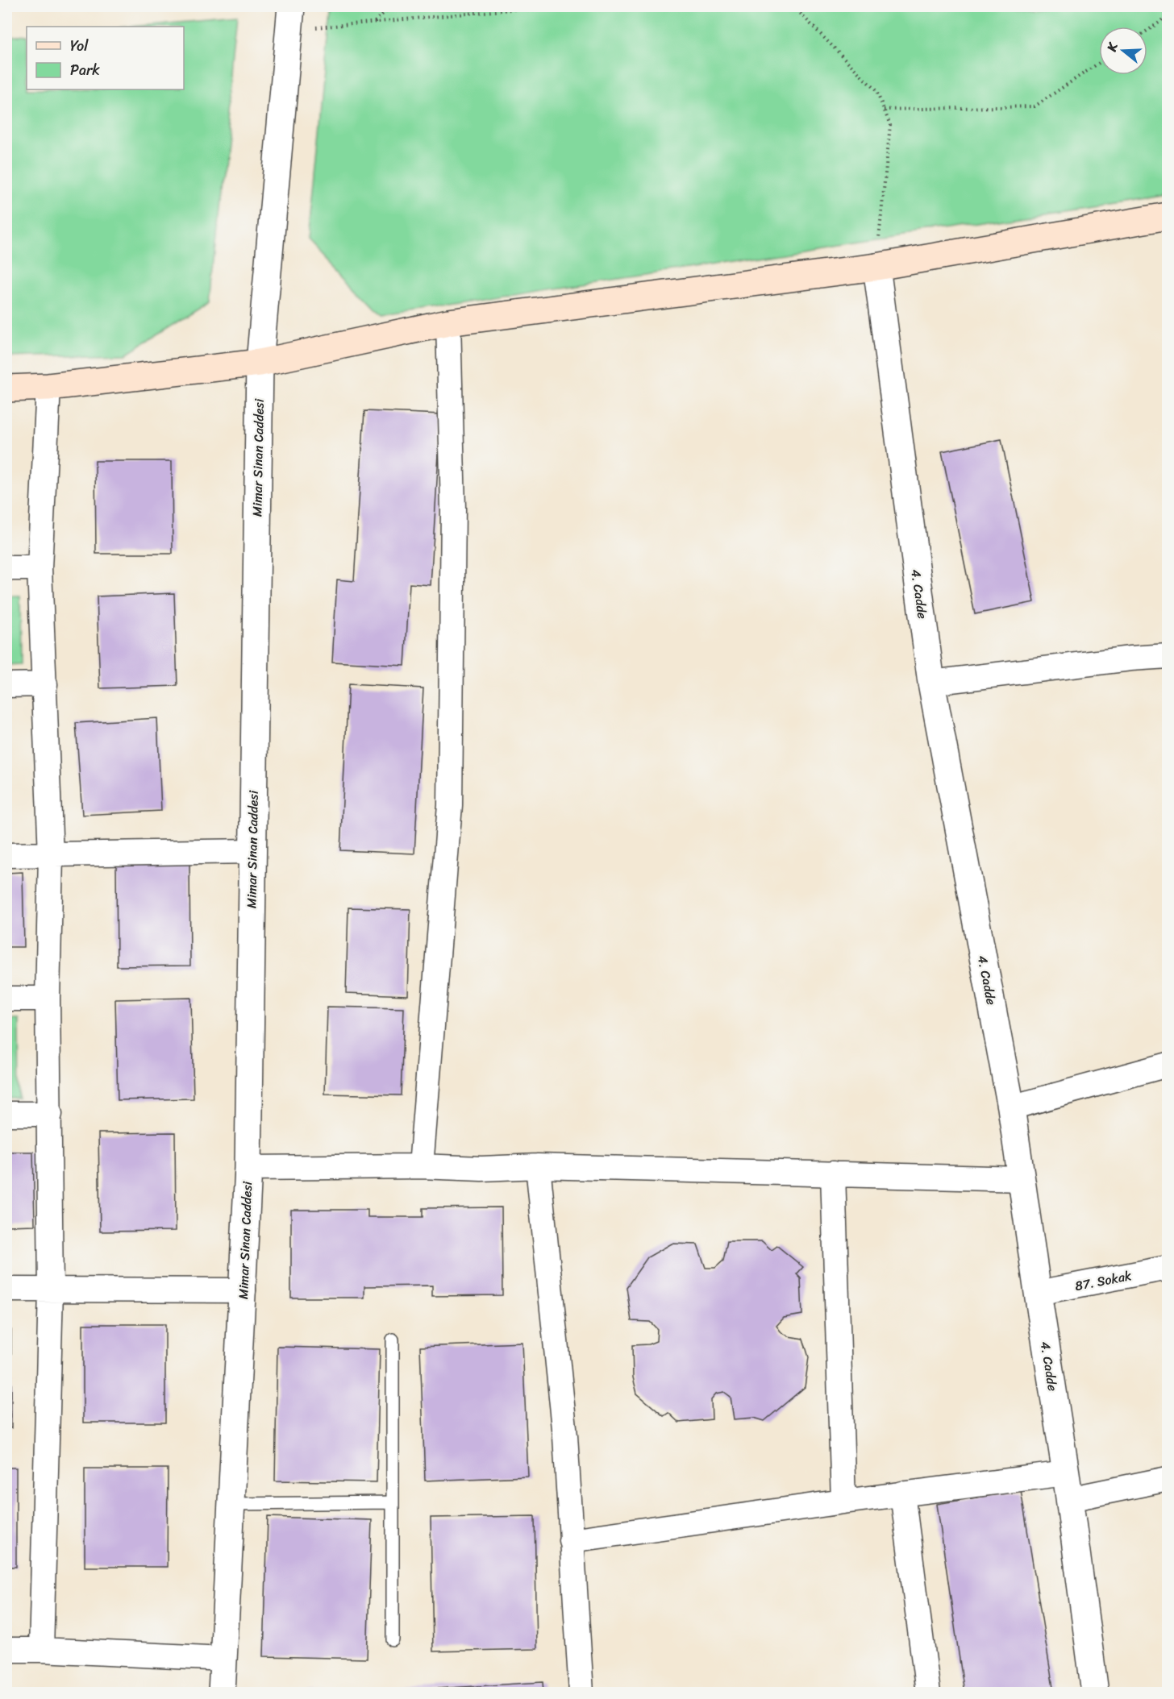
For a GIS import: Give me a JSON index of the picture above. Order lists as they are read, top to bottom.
{
  "streets": {
    "street": ["Mimar Sinan Caddesi", "4. Cadde", "87. Sokak"]
  },
  "crossings": [
    ["4. Cadde", "87. Sokak"]
  ],
  "legend": ["Yol", "Park"],
  "north": "left"
}
